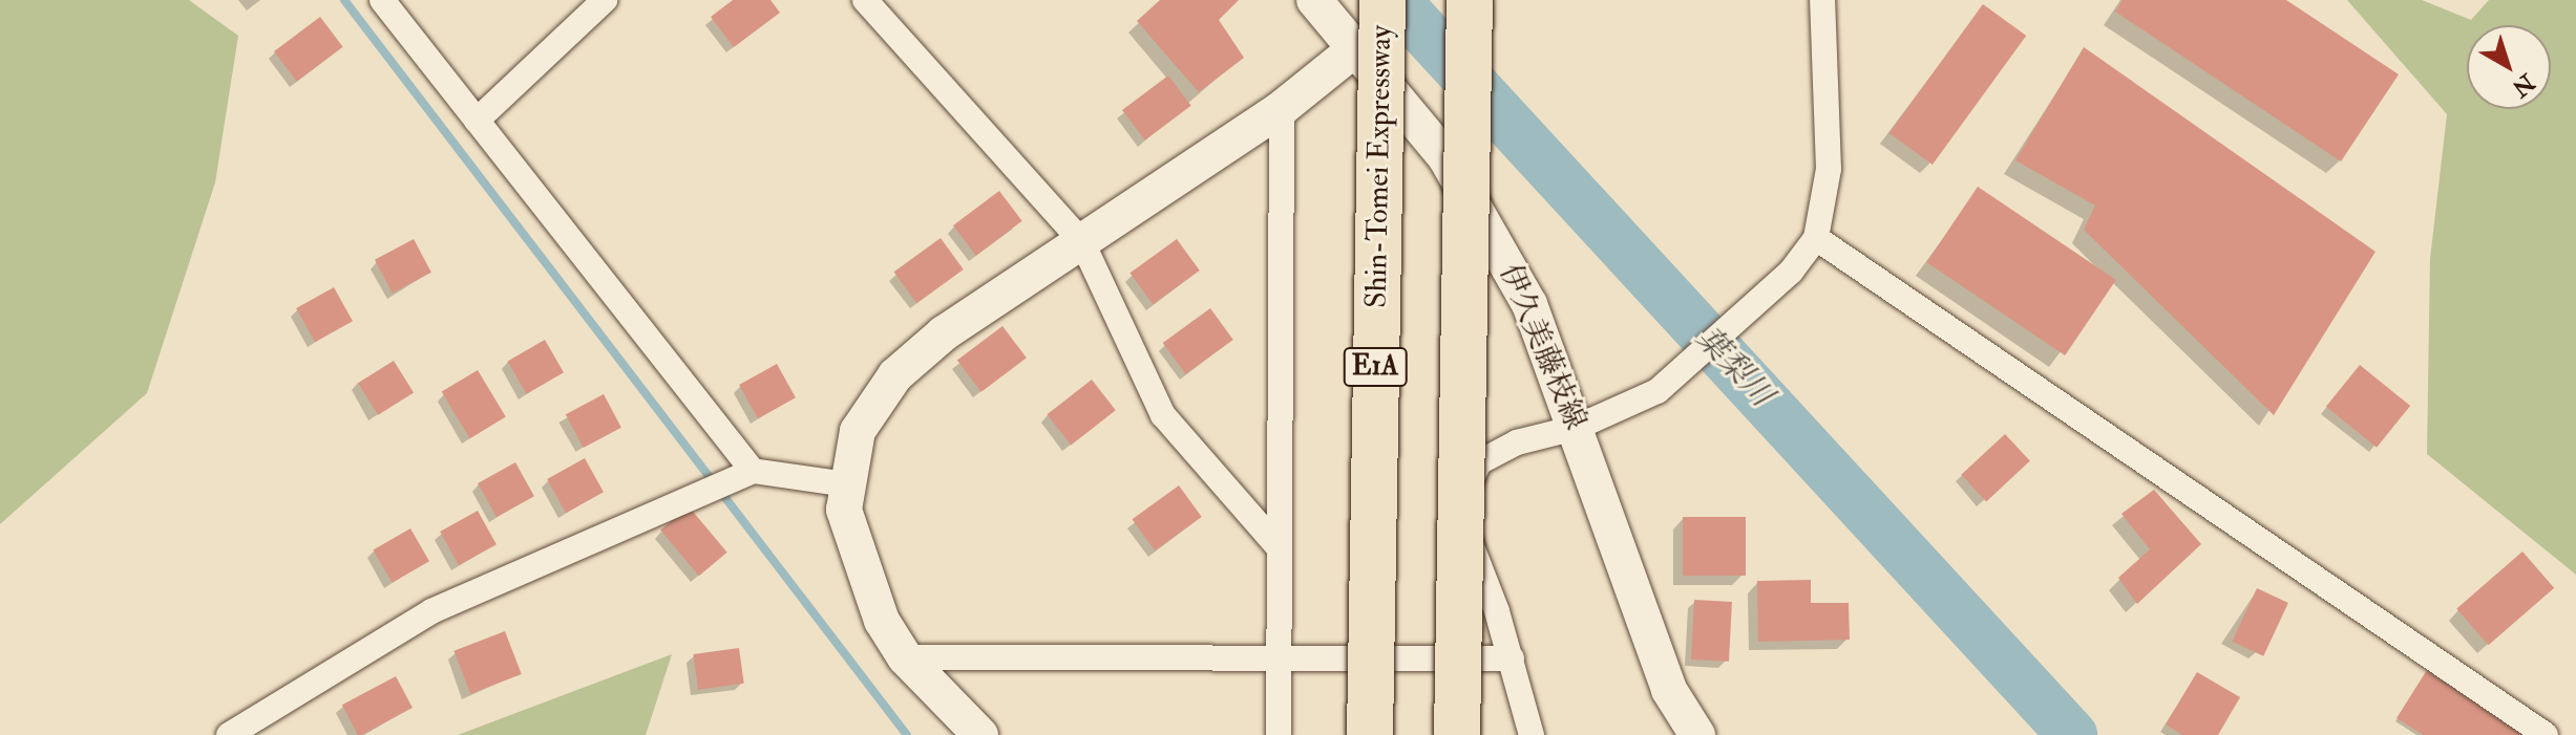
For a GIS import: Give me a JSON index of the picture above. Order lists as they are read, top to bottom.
{
  "streets": {
    "highway": ["Shin-Tomei Expressway", "E1A"],
    "street": ["伊久美藤枝線"]
  },
  "water": ["葉梨川"],
  "north": "bottom right"
}
